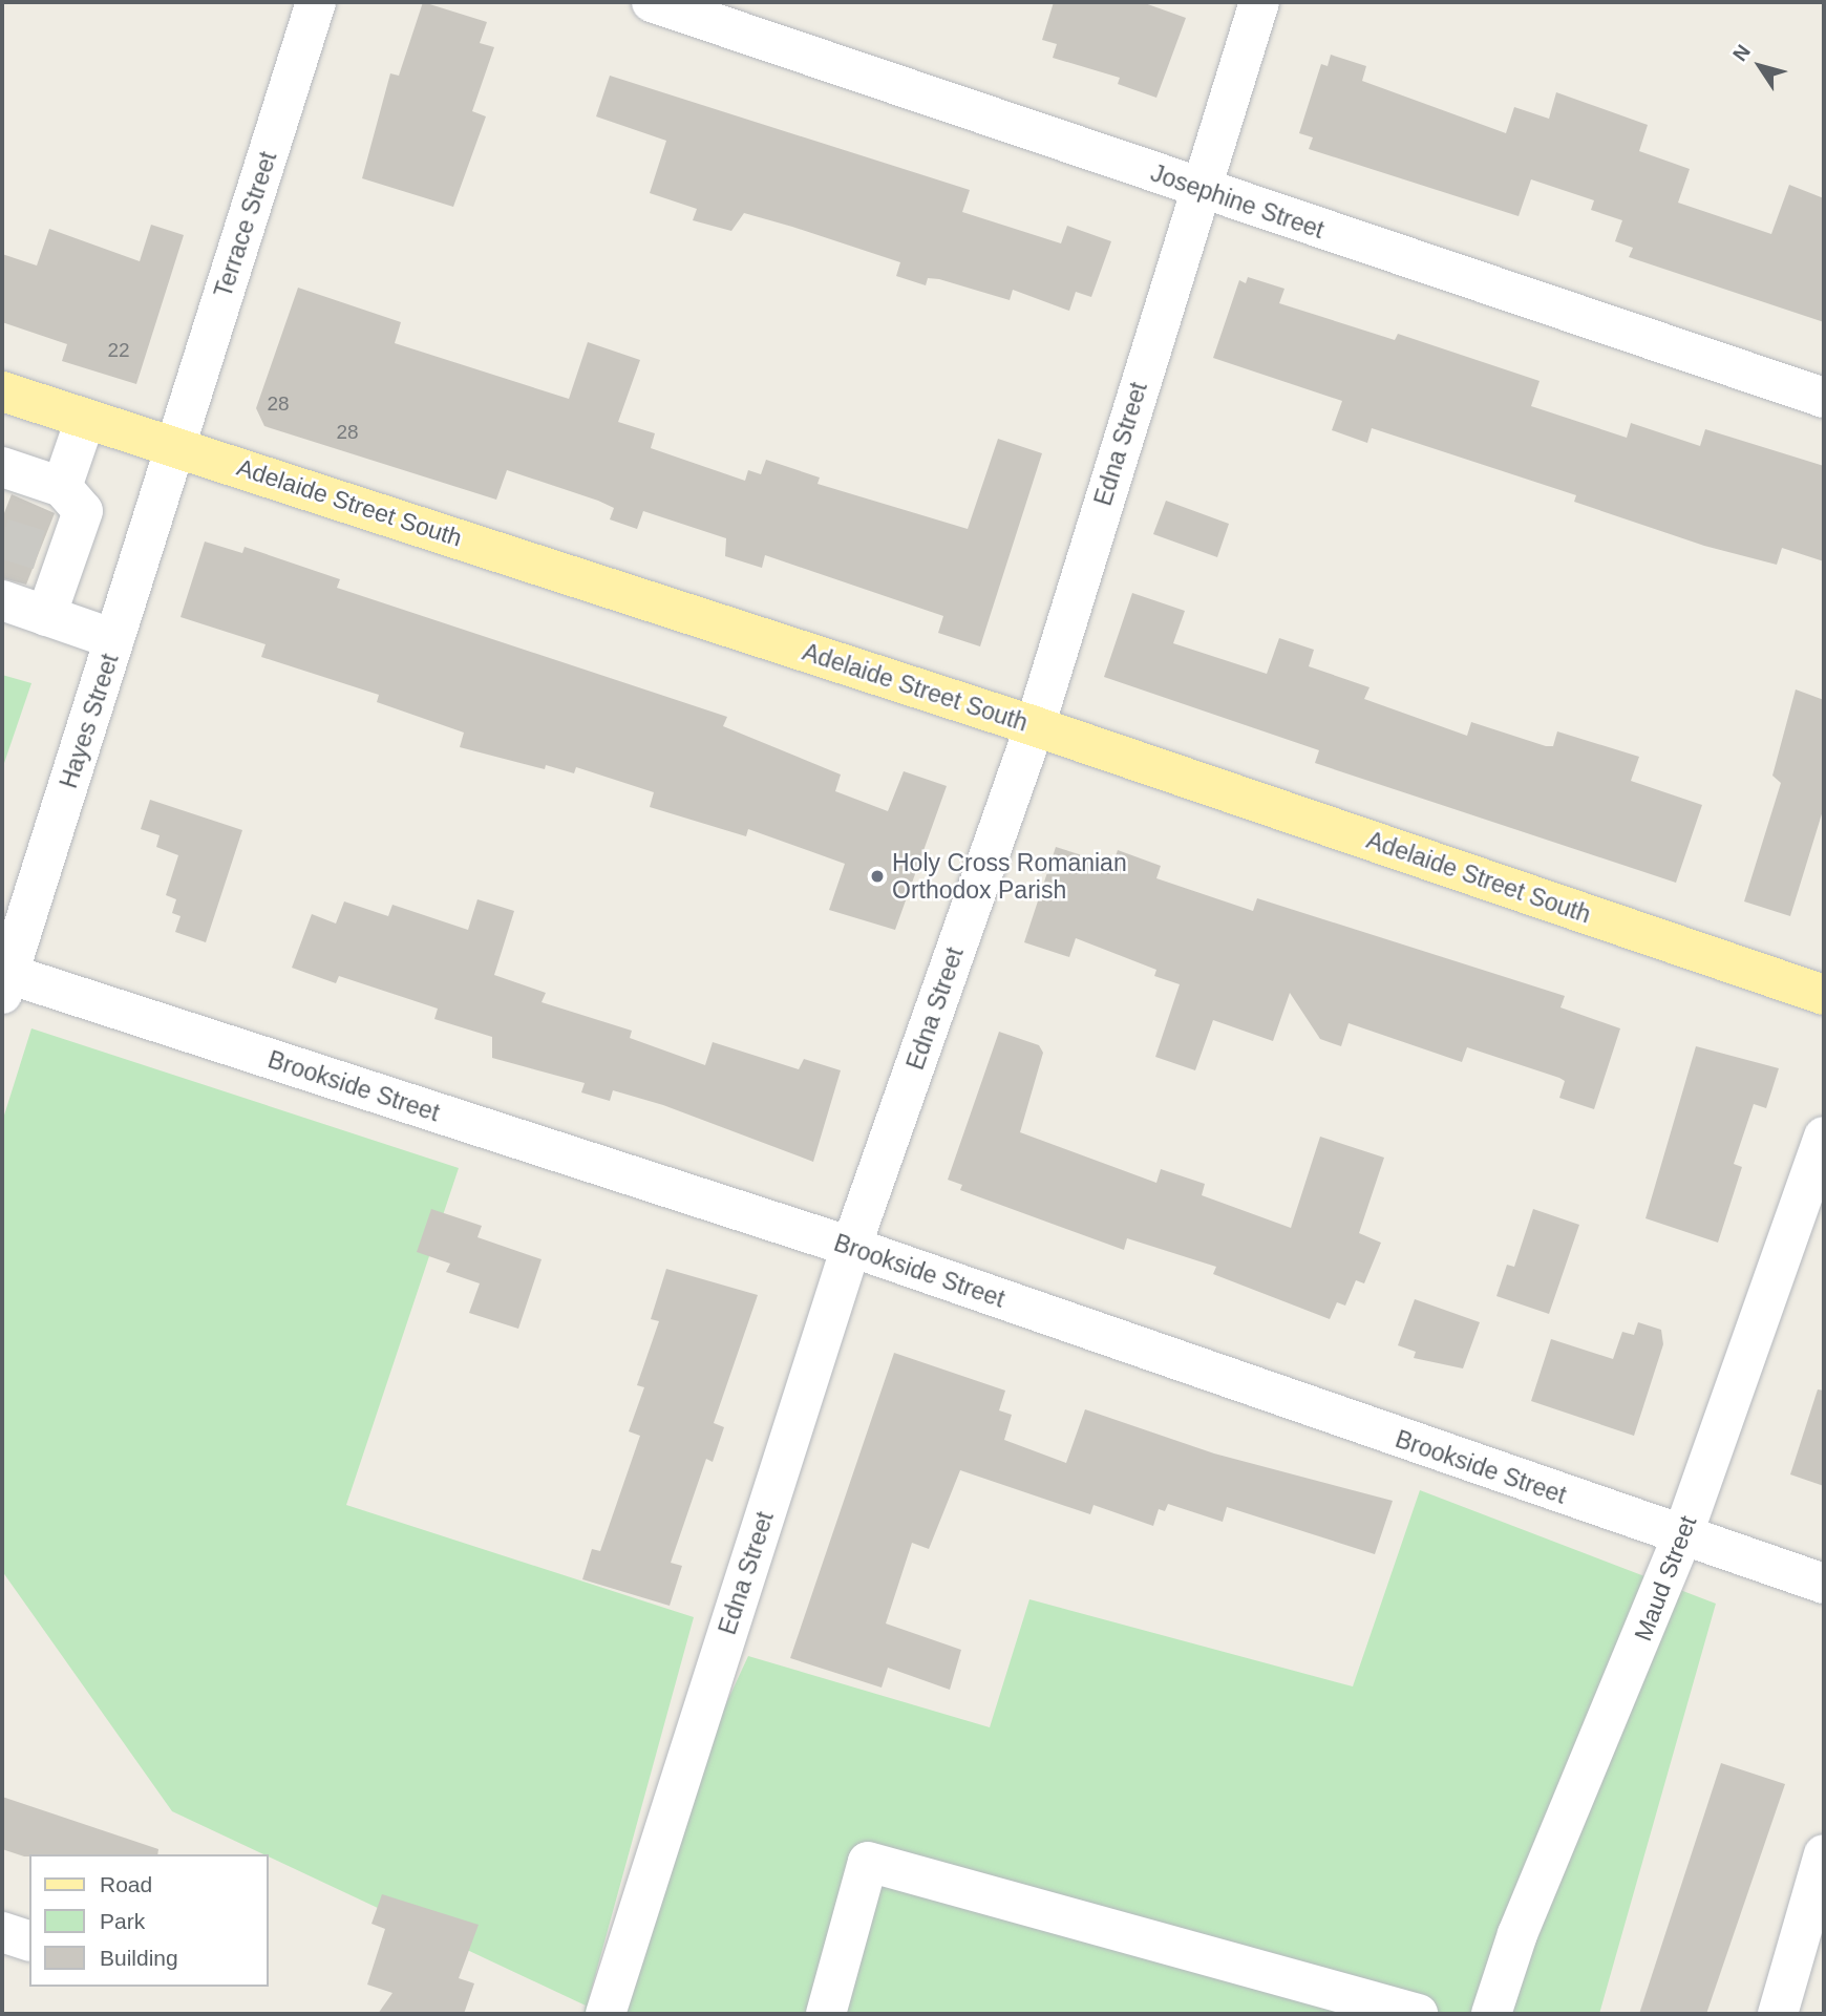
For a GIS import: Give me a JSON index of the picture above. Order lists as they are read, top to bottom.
{
  "streets": {
    "main road": ["Adelaide Street South"],
    "street": [
      "Josephine Street",
      "Terrace Street",
      "Edna Street",
      "Hayes Street",
      "Brookside Street",
      "Maud Street"
    ]
  },
  "crossings": [
    ["Josephine Street", "Edna Street"],
    ["Terrace Street", "Adelaide Street South"],
    ["Terrace Street", "Hayes Street"],
    ["Edna Street", "Adelaide Street South"],
    ["Edna Street", "Brookside Street"],
    ["Adelaide Street South", "Hayes Street"],
    ["Hayes Street", "Brookside Street"],
    ["Brookside Street", "Maud Street"]
  ],
  "places": ["Holy Cross Romanian Orthodox Parish"],
  "house_numbers": ["22", "28", "28"],
  "legend": ["Road", "Park", "Building"],
  "north": "top left"
}
